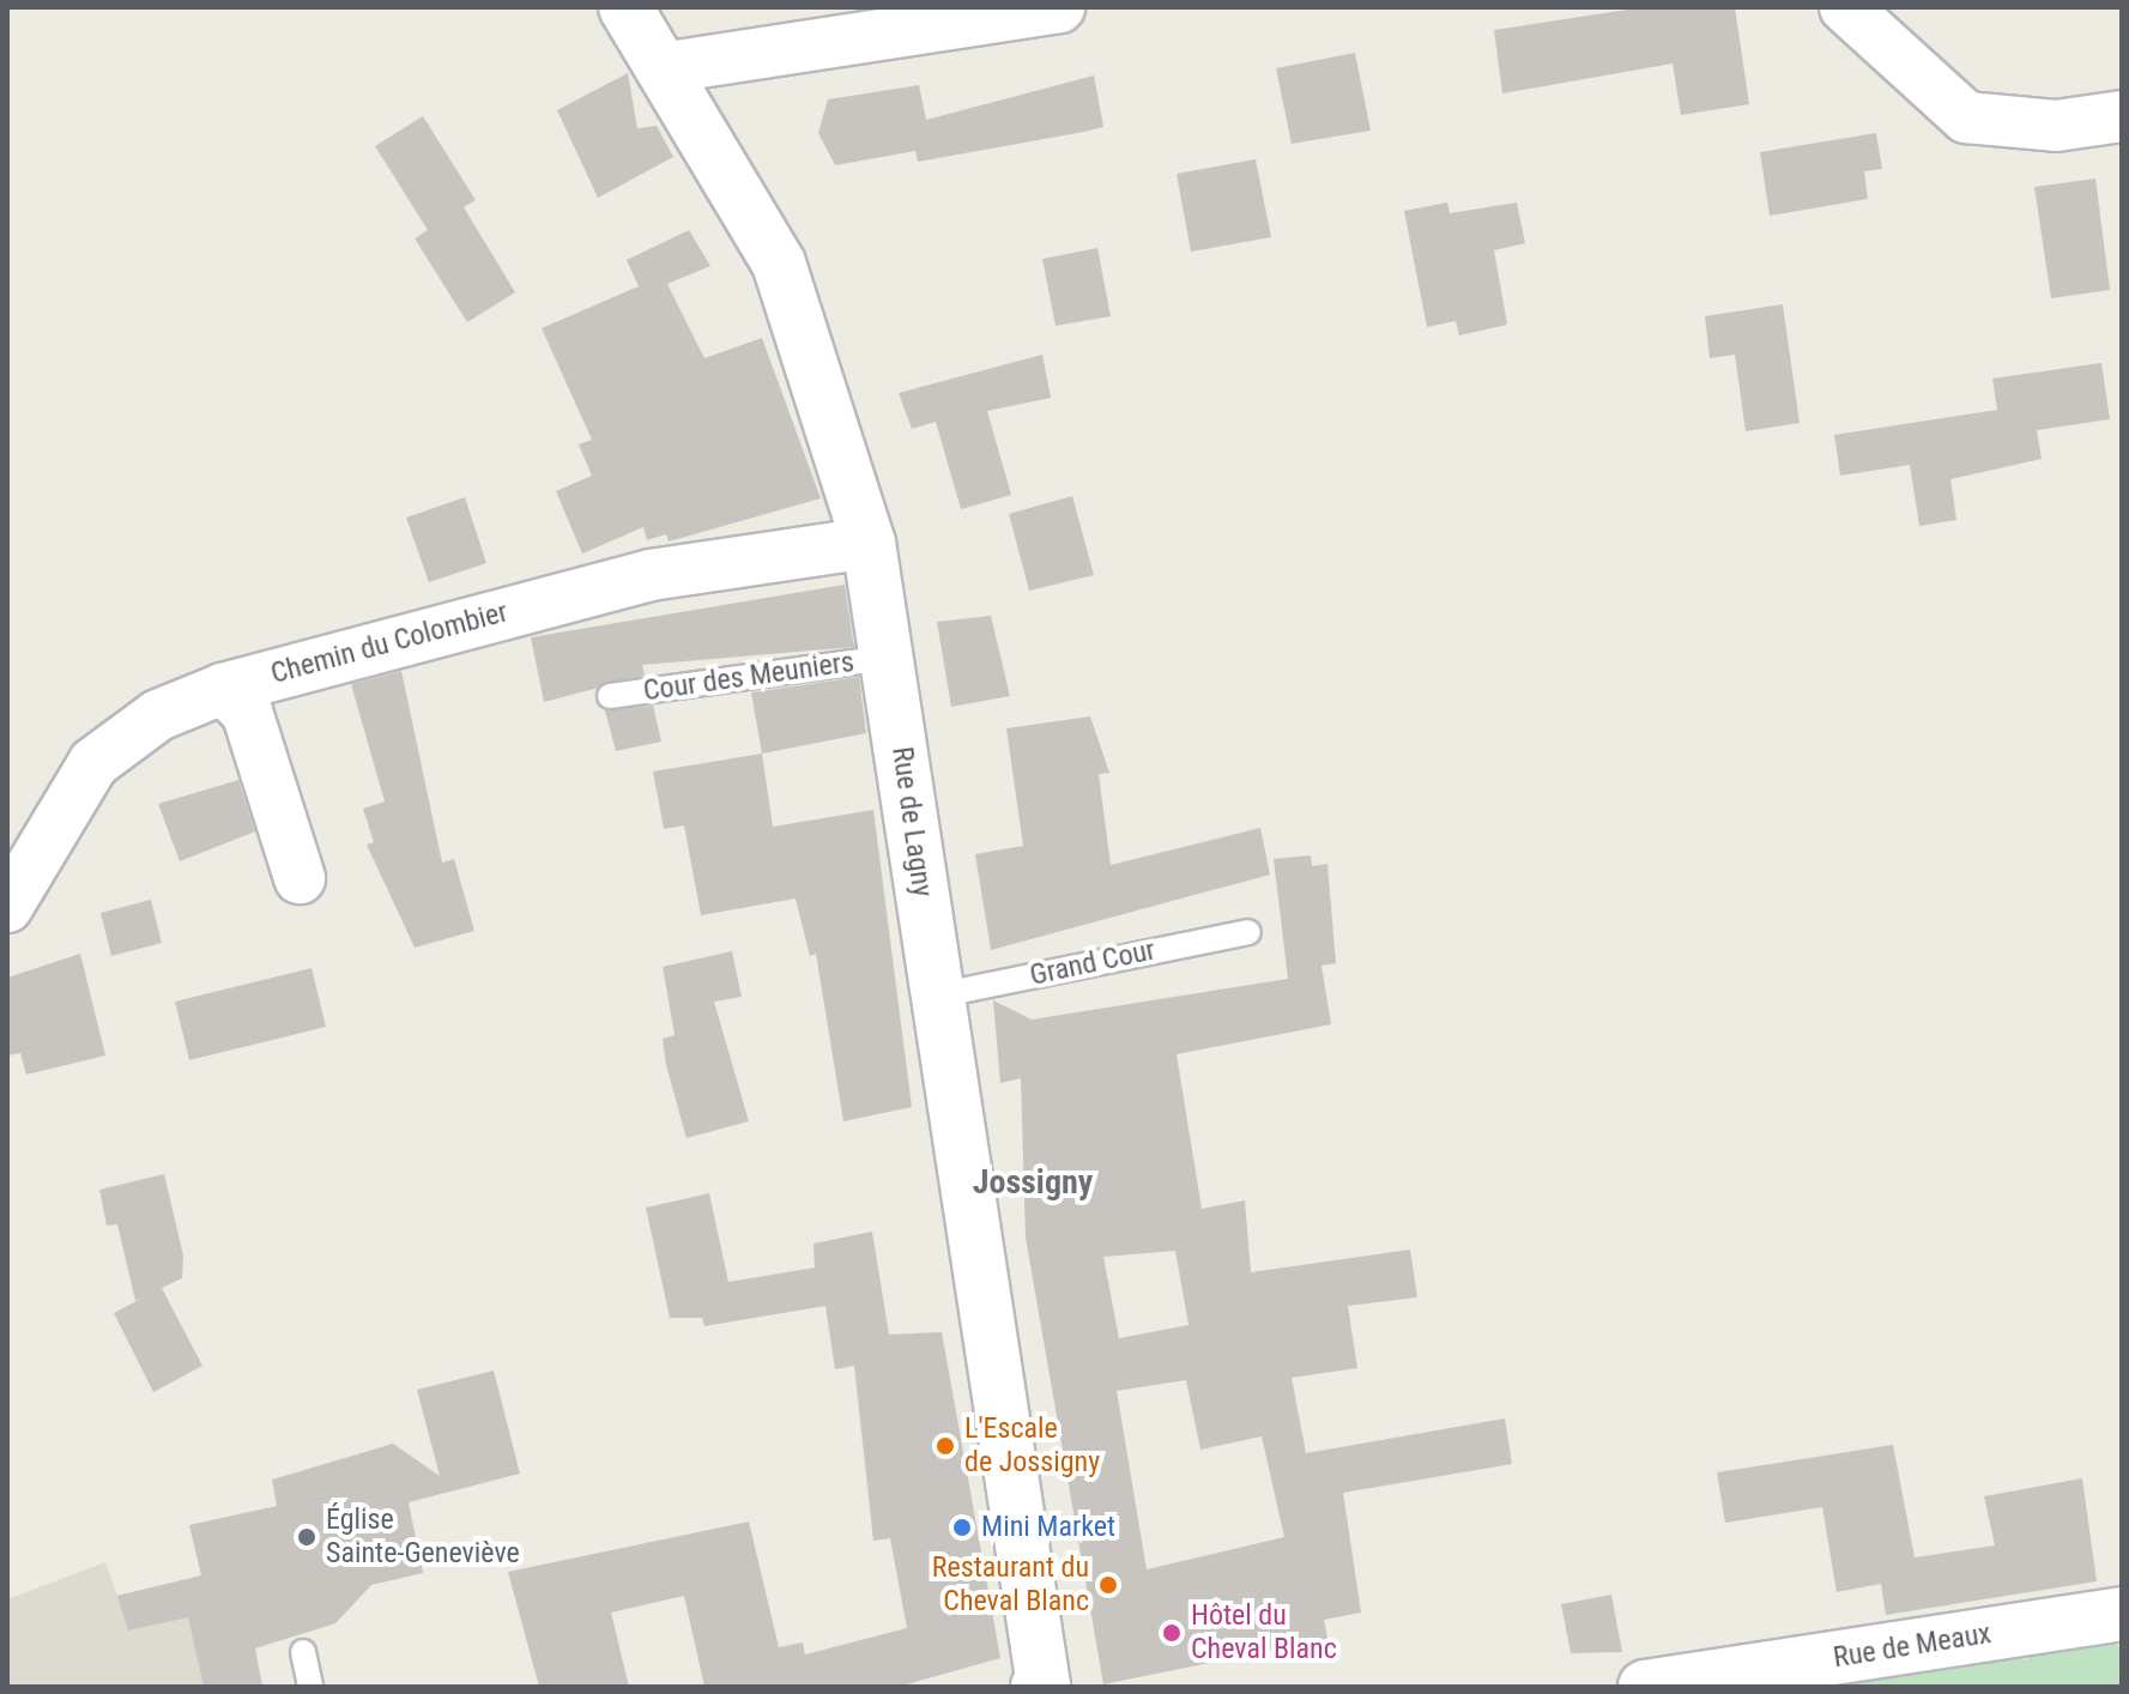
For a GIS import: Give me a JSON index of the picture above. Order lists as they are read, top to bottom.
{
  "streets": {
    "street": ["Chemin du Colombier", "Rue de Lagny", "Rue de Meaux"],
    "lane": ["Cour des Meuniers", "Grand Cour"]
  },
  "crossings": [
    ["Chemin du Colombier", "Rue de Lagny"],
    ["Cour des Meuniers", "Rue de Lagny"],
    ["Rue de Lagny", "Grand Cour"]
  ],
  "districts": ["Jossigny"],
  "places": [
    "L'Escale de Jossigny",
    "Mini Market",
    "Église Sainte-Geneviève",
    "Restaurant du Cheval Blanc",
    "Hôtel du Cheval Blanc"
  ]
}
